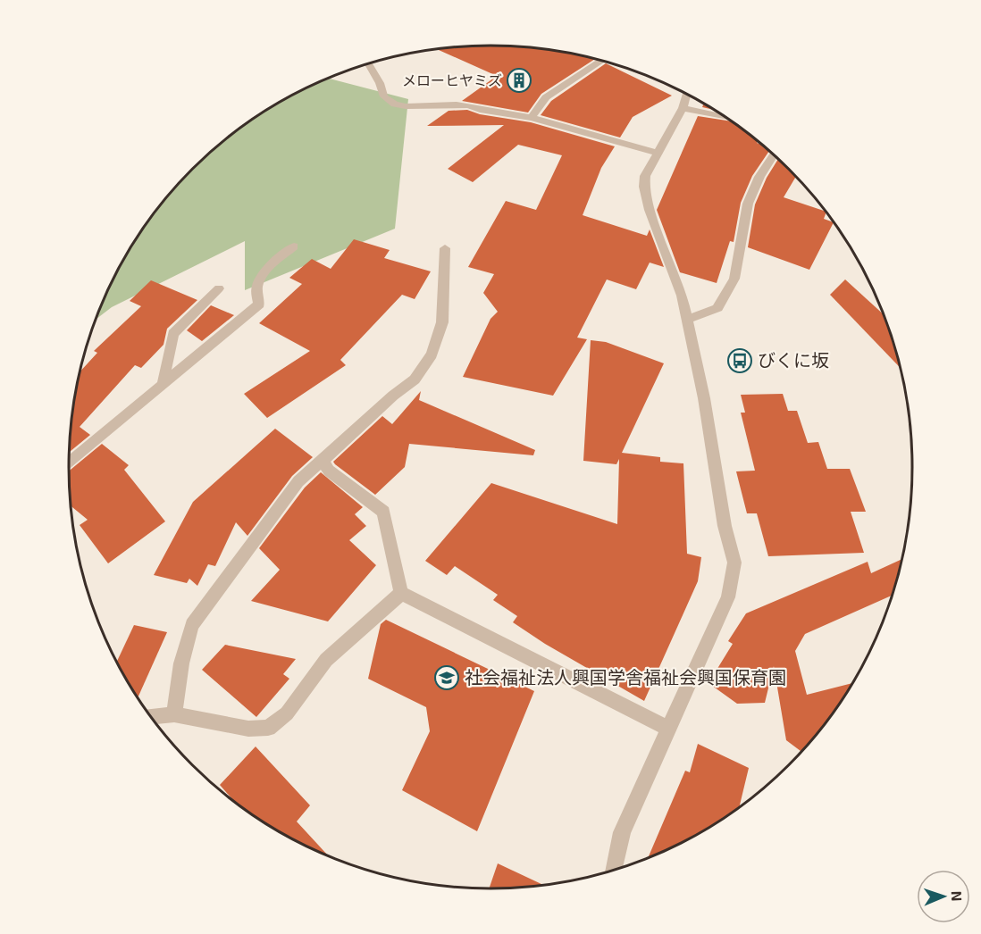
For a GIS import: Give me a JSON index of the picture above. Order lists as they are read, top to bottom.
{
  "places": {
    "building": ["メローヒヤミズ"],
    "bus stop": ["びくに坂"],
    "school or university": ["社会福祉法人興国学舎福祉会興国保育園"]
  },
  "north": "right"
}
